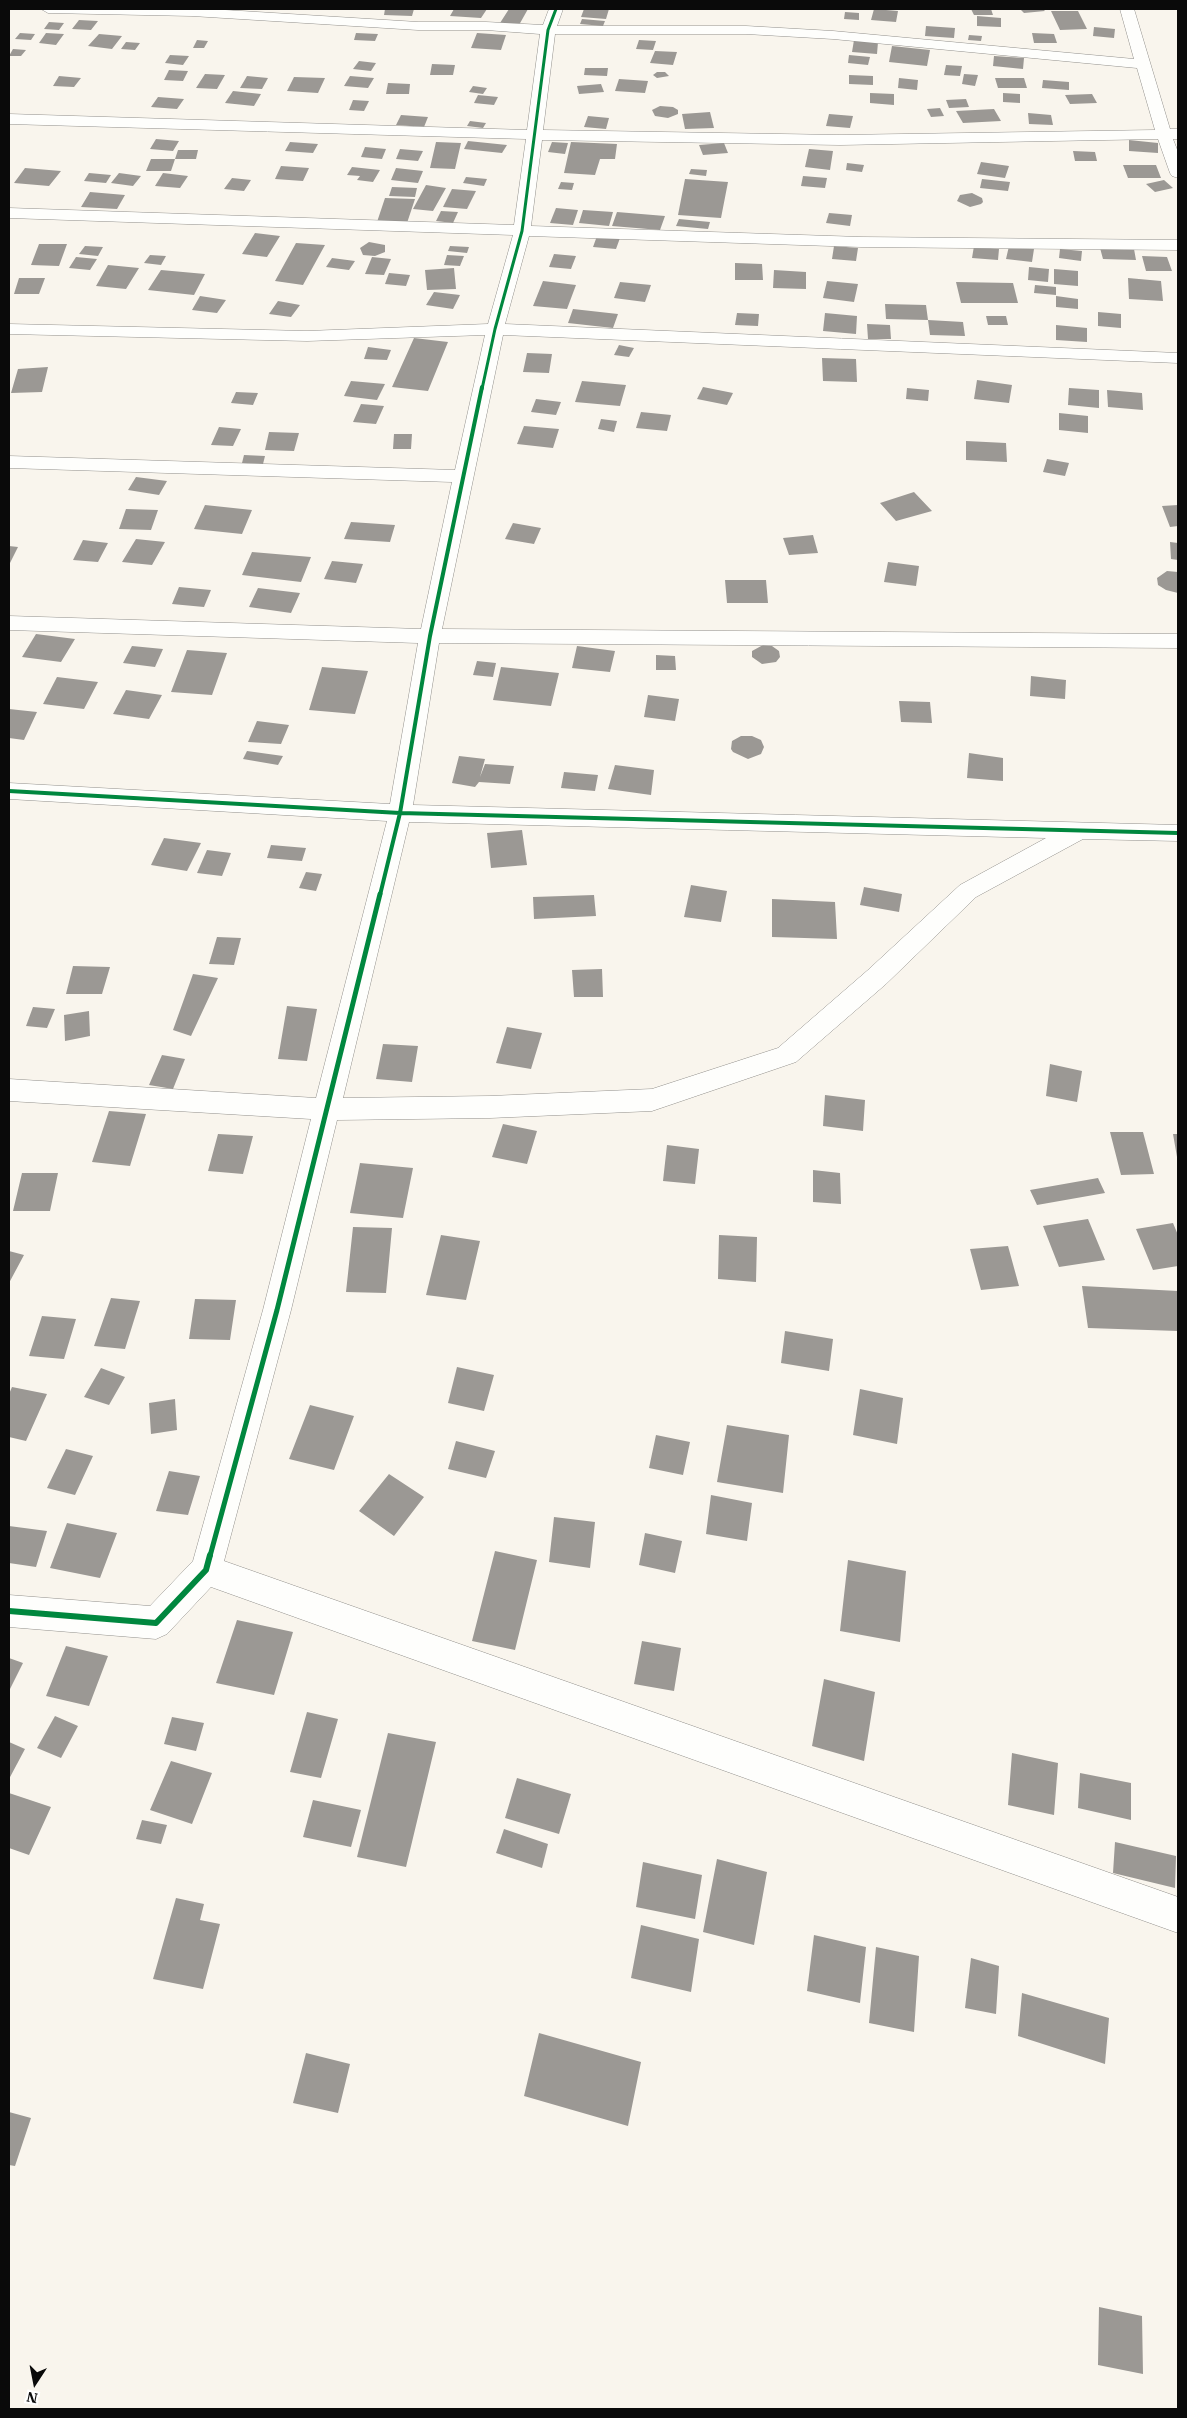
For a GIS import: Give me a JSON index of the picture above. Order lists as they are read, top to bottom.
{
  "north": "bottom"
}
